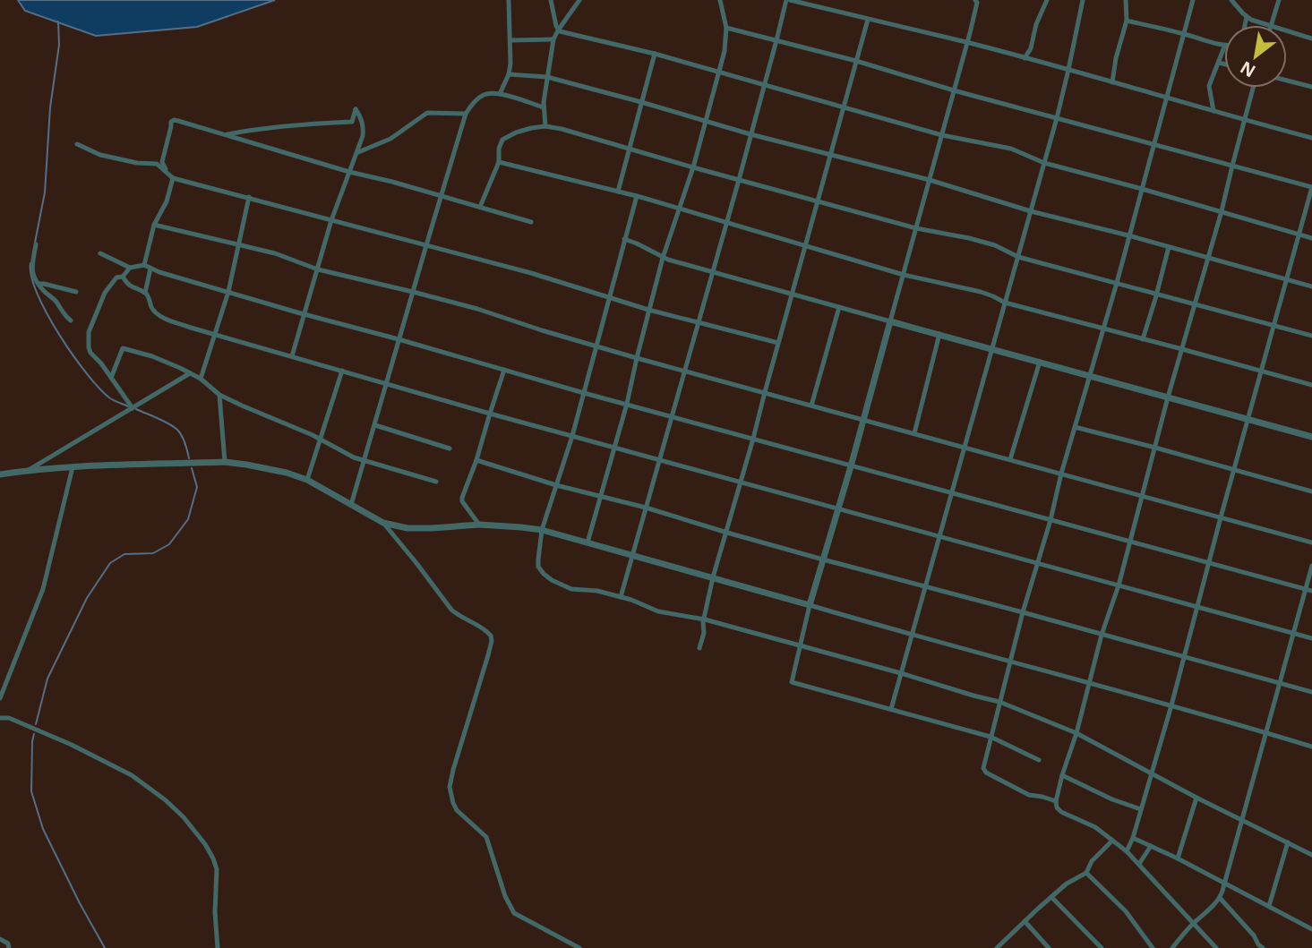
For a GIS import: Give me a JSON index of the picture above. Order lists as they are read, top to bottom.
{
  "north": "bottom left"
}
